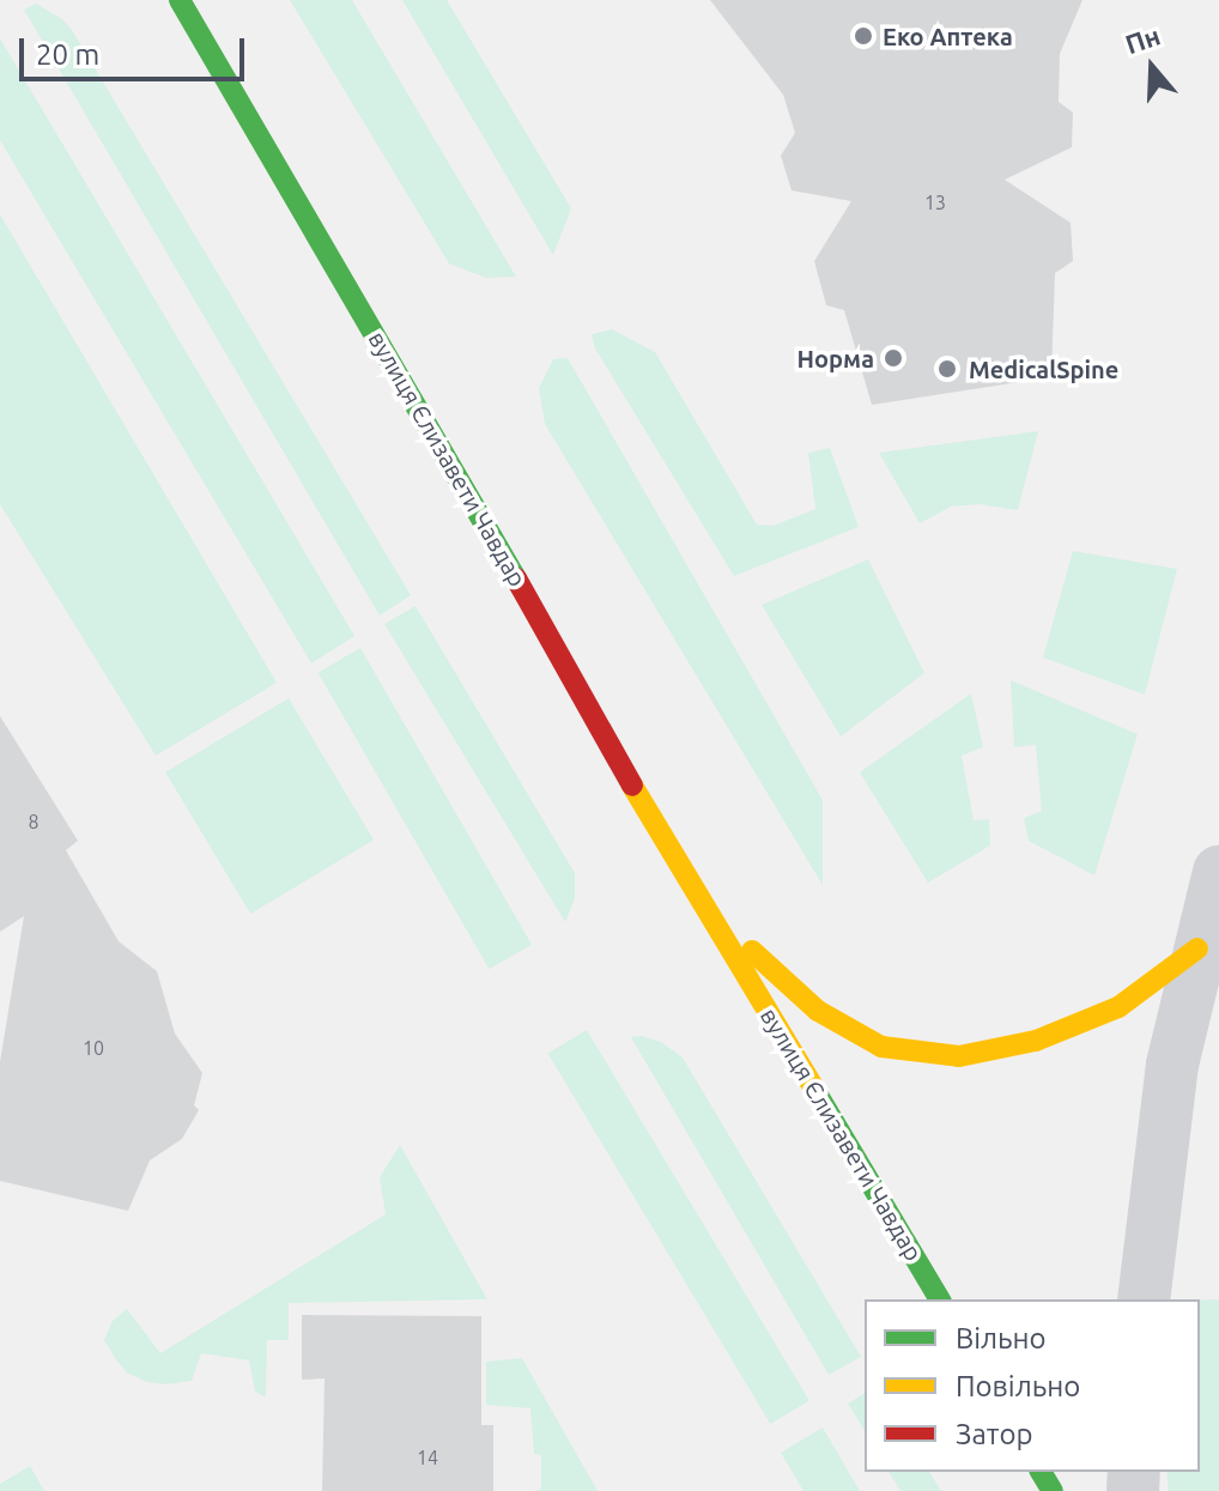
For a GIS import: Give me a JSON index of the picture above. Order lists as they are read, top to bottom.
{
  "streets": {
    "street": ["вулиця Єлизавети Чавдар"]
  },
  "places": ["Еко Аптека", "Норма", "MedicalSpine"],
  "house_numbers": [
    "13",
    "8",
    "10",
    "14"
  ],
  "legend": ["Вільно", "Повільно", "Затор"],
  "scale_bar": "20 m",
  "north": "top"
}
